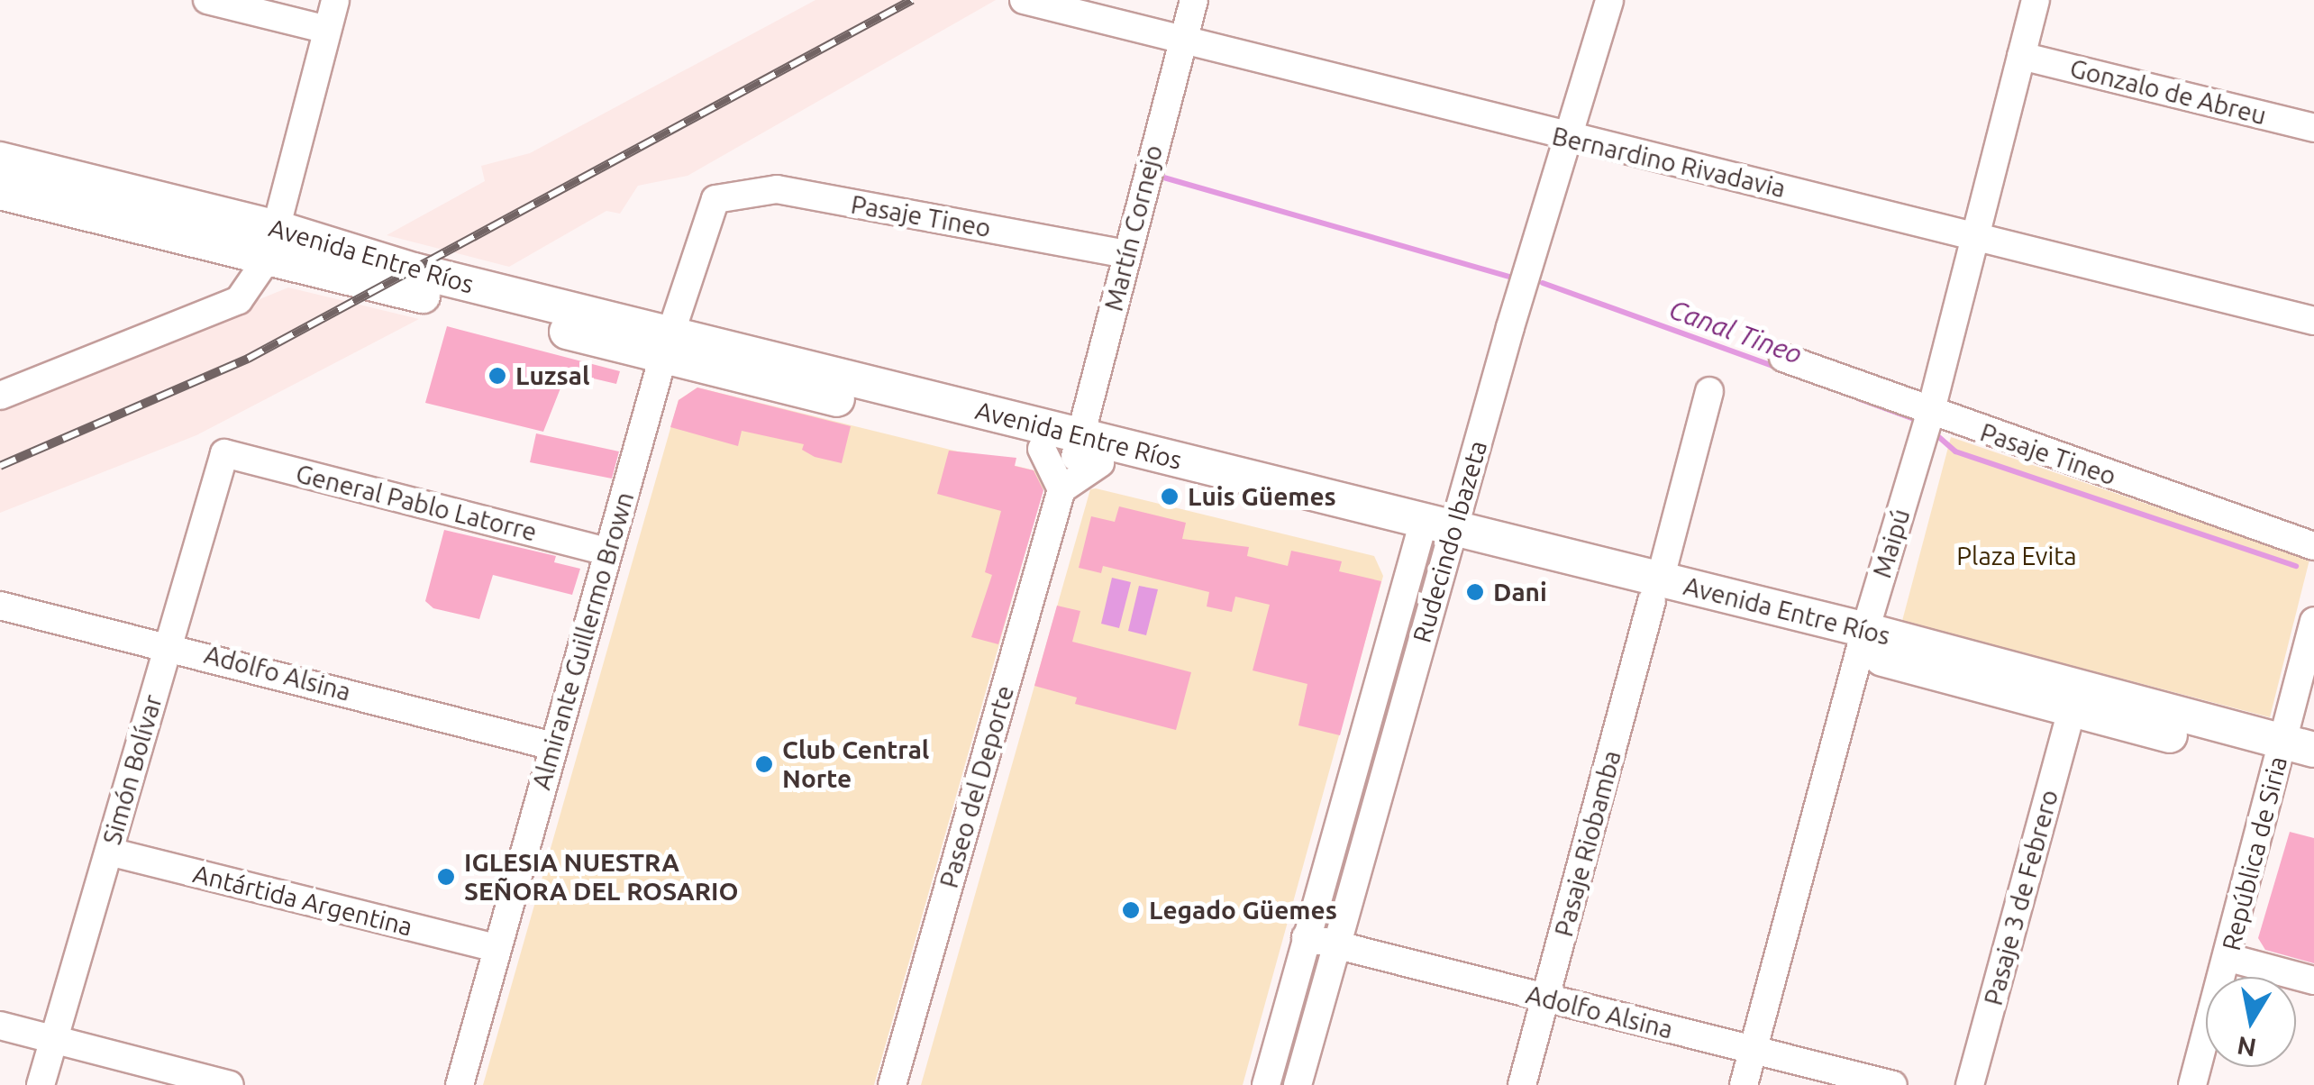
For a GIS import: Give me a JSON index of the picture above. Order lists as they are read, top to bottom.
{
  "streets": {
    "main road": ["Avenida Entre Ríos"],
    "street": [
      "Gonzalo de Abreu",
      "Bernardino Rivadavia",
      "Pasaje Tineo",
      "Martín Cornejo",
      "General Pablo Latorre",
      "Rudecindo Ibazeta",
      "Maipú",
      "Almirante Guillermo Brown",
      "Adolfo Alsina",
      "Simón Bolívar",
      "Paseo del Deporte",
      "Pasaje Riobamba",
      "República de Siria",
      "Pasaje 3 de Febrero",
      "Antártida Argentina"
    ]
  },
  "crossings": [
    ["Gonzalo de Abreu", "Maipú"],
    ["Bernardino Rivadavia", "Martín Cornejo"],
    ["Bernardino Rivadavia", "Rudecindo Ibazeta"],
    ["Bernardino Rivadavia", "Maipú"],
    ["Pasaje Tineo", "Martín Cornejo"],
    ["Pasaje Tineo", "Maipú"],
    ["Pasaje Tineo", "Almirante Guillermo Brown"],
    ["Martín Cornejo", "Avenida Entre Ríos"],
    ["Avenida Entre Ríos", "Rudecindo Ibazeta"],
    ["Avenida Entre Ríos", "Maipú"],
    ["Avenida Entre Ríos", "Almirante Guillermo Brown"],
    ["Avenida Entre Ríos", "Pasaje Riobamba"],
    ["Avenida Entre Ríos", "República de Siria"],
    ["Avenida Entre Ríos", "Pasaje 3 de Febrero"],
    ["General Pablo Latorre", "Almirante Guillermo Brown"],
    ["General Pablo Latorre", "Simón Bolívar"],
    ["Rudecindo Ibazeta", "Adolfo Alsina"],
    ["Maipú", "Adolfo Alsina"],
    ["Almirante Guillermo Brown", "Adolfo Alsina"],
    ["Almirante Guillermo Brown", "Antártida Argentina"],
    ["Adolfo Alsina", "Simón Bolívar"],
    ["Adolfo Alsina", "Pasaje Riobamba"],
    ["Simón Bolívar", "Antártida Argentina"]
  ],
  "water": ["Canal Tineo"],
  "parks": ["Plaza Evita"],
  "places": [
    "Luzsal",
    "Luis Güemes",
    "Dani",
    "Club Central Norte",
    "IGLESIA NUESTRA SEÑORA DEL ROSARIO",
    "Legado Güemes"
  ],
  "north": "bottom"
}
